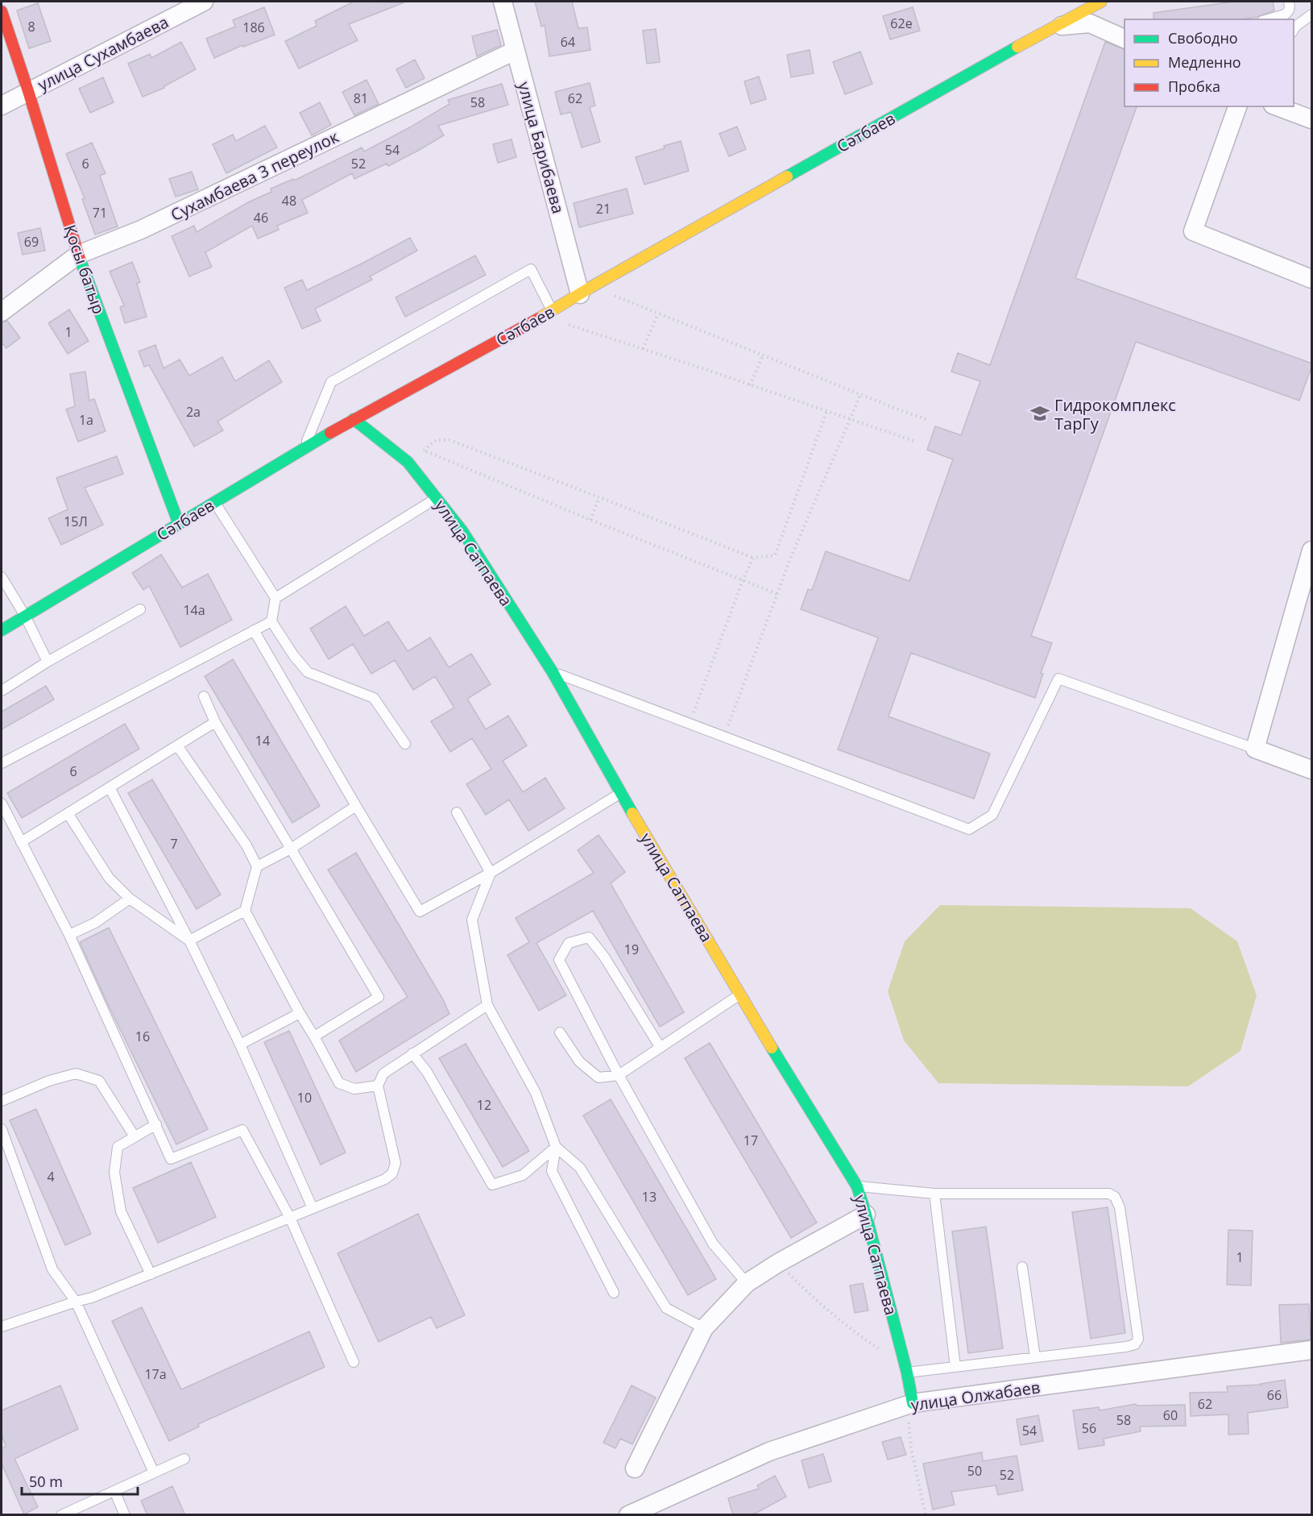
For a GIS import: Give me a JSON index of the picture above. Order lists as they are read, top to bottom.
{
  "streets": {
    "street": [
      "улица Сухамбаева",
      "Сәтбаев",
      "улица Барибаева",
      "Сухамбаева 3 переулок",
      "Қосы батыр",
      "улица Сатпаева",
      "улица Олжабаев"
    ]
  },
  "crossings": [
    ["улица Сухамбаева", "Қосы батыр"],
    ["Сәтбаев", "улица Барибаева"],
    ["Сәтбаев", "Қосы батыр"],
    ["Сәтбаев", "улица Сатпаева"],
    ["улица Барибаева", "Сухамбаева 3 переулок"],
    ["Сухамбаева 3 переулок", "Қосы батыр"],
    ["улица Сатпаева", "улица Олжабаев"]
  ],
  "places": {
    "school or university": ["Гидрокомплекс ТарГу"]
  },
  "house_numbers": [
    "62е",
    "8",
    "186",
    "64",
    "81",
    "62",
    "58",
    "54",
    "6",
    "52",
    "48",
    "21",
    "71",
    "46",
    "69",
    "1",
    "2а",
    "1а",
    "15Л",
    "14а",
    "14",
    "6",
    "7",
    "19",
    "16",
    "10",
    "12",
    "17",
    "4",
    "13",
    "1",
    "17а",
    "66",
    "62",
    "60",
    "58",
    "56",
    "54",
    "50",
    "52"
  ],
  "legend": ["Свободно", "Медленно", "Пробка"],
  "scale_bar": "50 m"
}
